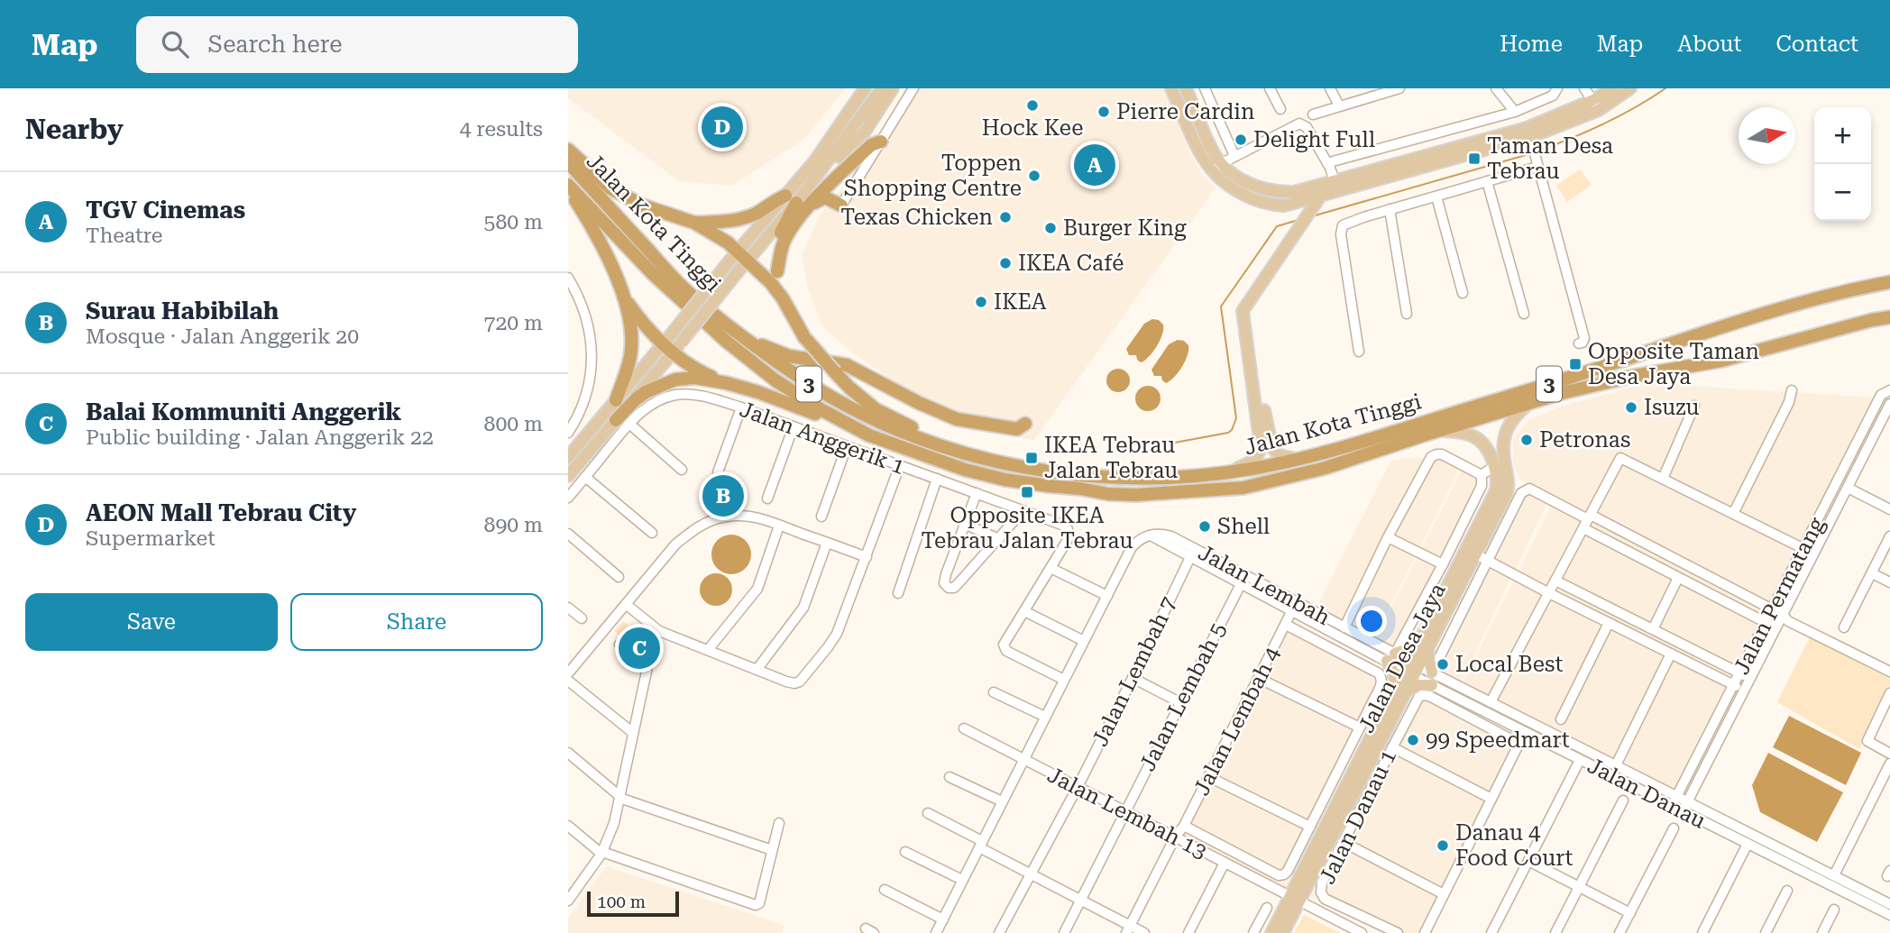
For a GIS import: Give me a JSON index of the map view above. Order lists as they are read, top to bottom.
{
  "streets": {
    "highway": ["Jalan Kota Tinggi", "3"],
    "main road": ["Jalan Desa Jaya"],
    "street": [
      "Jalan Anggerik 1",
      "Jalan Lembah",
      "Jalan Permatang",
      "Jalan Lembah 7",
      "Jalan Lembah 5",
      "Jalan Lembah 4",
      "Jalan Danau",
      "Jalan Lembah 13",
      "Jalan Danau 1"
    ]
  },
  "crossings": [
    ["Jalan Kota Tinggi", "Jalan Desa Jaya"],
    ["Jalan Lembah", "Jalan Desa Jaya"],
    ["Jalan Lembah", "Jalan Lembah 7"],
    ["Jalan Lembah", "Jalan Lembah 5"],
    ["Jalan Lembah", "Jalan Lembah 4"],
    ["Jalan Lembah", "Jalan Danau"],
    ["Jalan Permatang", "Jalan Danau"],
    ["Jalan Desa Jaya", "Jalan Danau"],
    ["Jalan Desa Jaya", "Jalan Lembah 13"],
    ["Jalan Lembah 7", "Jalan Lembah 13"],
    ["Jalan Lembah 5", "Jalan Lembah 13"],
    ["Jalan Lembah 4", "Jalan Lembah 13"]
  ],
  "places": {
    "other": [
      "Hock Kee",
      "Pierre Cardin",
      "Delight Full",
      "Toppen Shopping Centre",
      "Texas Chicken",
      "Burger King",
      "IKEA Café",
      "IKEA",
      "Isuzu",
      "Petronas",
      "Shell",
      "Local Best",
      "99 Speedmart",
      "Danau 4 Food Court"
    ],
    "transit": [
      "Taman Desa Tebrau",
      "Opposite Taman Desa Jaya",
      "IKEA Tebrau Jalan Tebrau",
      "Opposite IKEA Tebrau Jalan Tebrau"
    ]
  },
  "scale_bar": "100 m",
  "north": "right",
  "page": {
    "header": "Map",
    "search": "Search here",
    "nav": [
      "Home",
      "Map",
      "About",
      "Contact"
    ],
    "heading": ["Nearby", "4 results"],
    "pins": [
      "D",
      "A",
      "B",
      "C"
    ],
    "map_buttons": ["+", "−"],
    "list": [
      {
        "mark": "A",
        "name": "TGV Cinemas",
        "note": "Theatre",
        "value": "580 m"
      },
      {
        "mark": "B",
        "name": "Surau Habibilah",
        "note": "Mosque · Jalan Anggerik 20",
        "value": "720 m"
      },
      {
        "mark": "C",
        "name": "Balai Kommuniti Anggerik",
        "note": "Public building · Jalan Anggerik 22",
        "value": "800 m"
      },
      {
        "mark": "D",
        "name": "AEON Mall Tebrau City",
        "note": "Supermarket",
        "value": "890 m"
      }
    ],
    "buttons": ["Save", "Share"],
    "scale": "100 m"
  }
}
